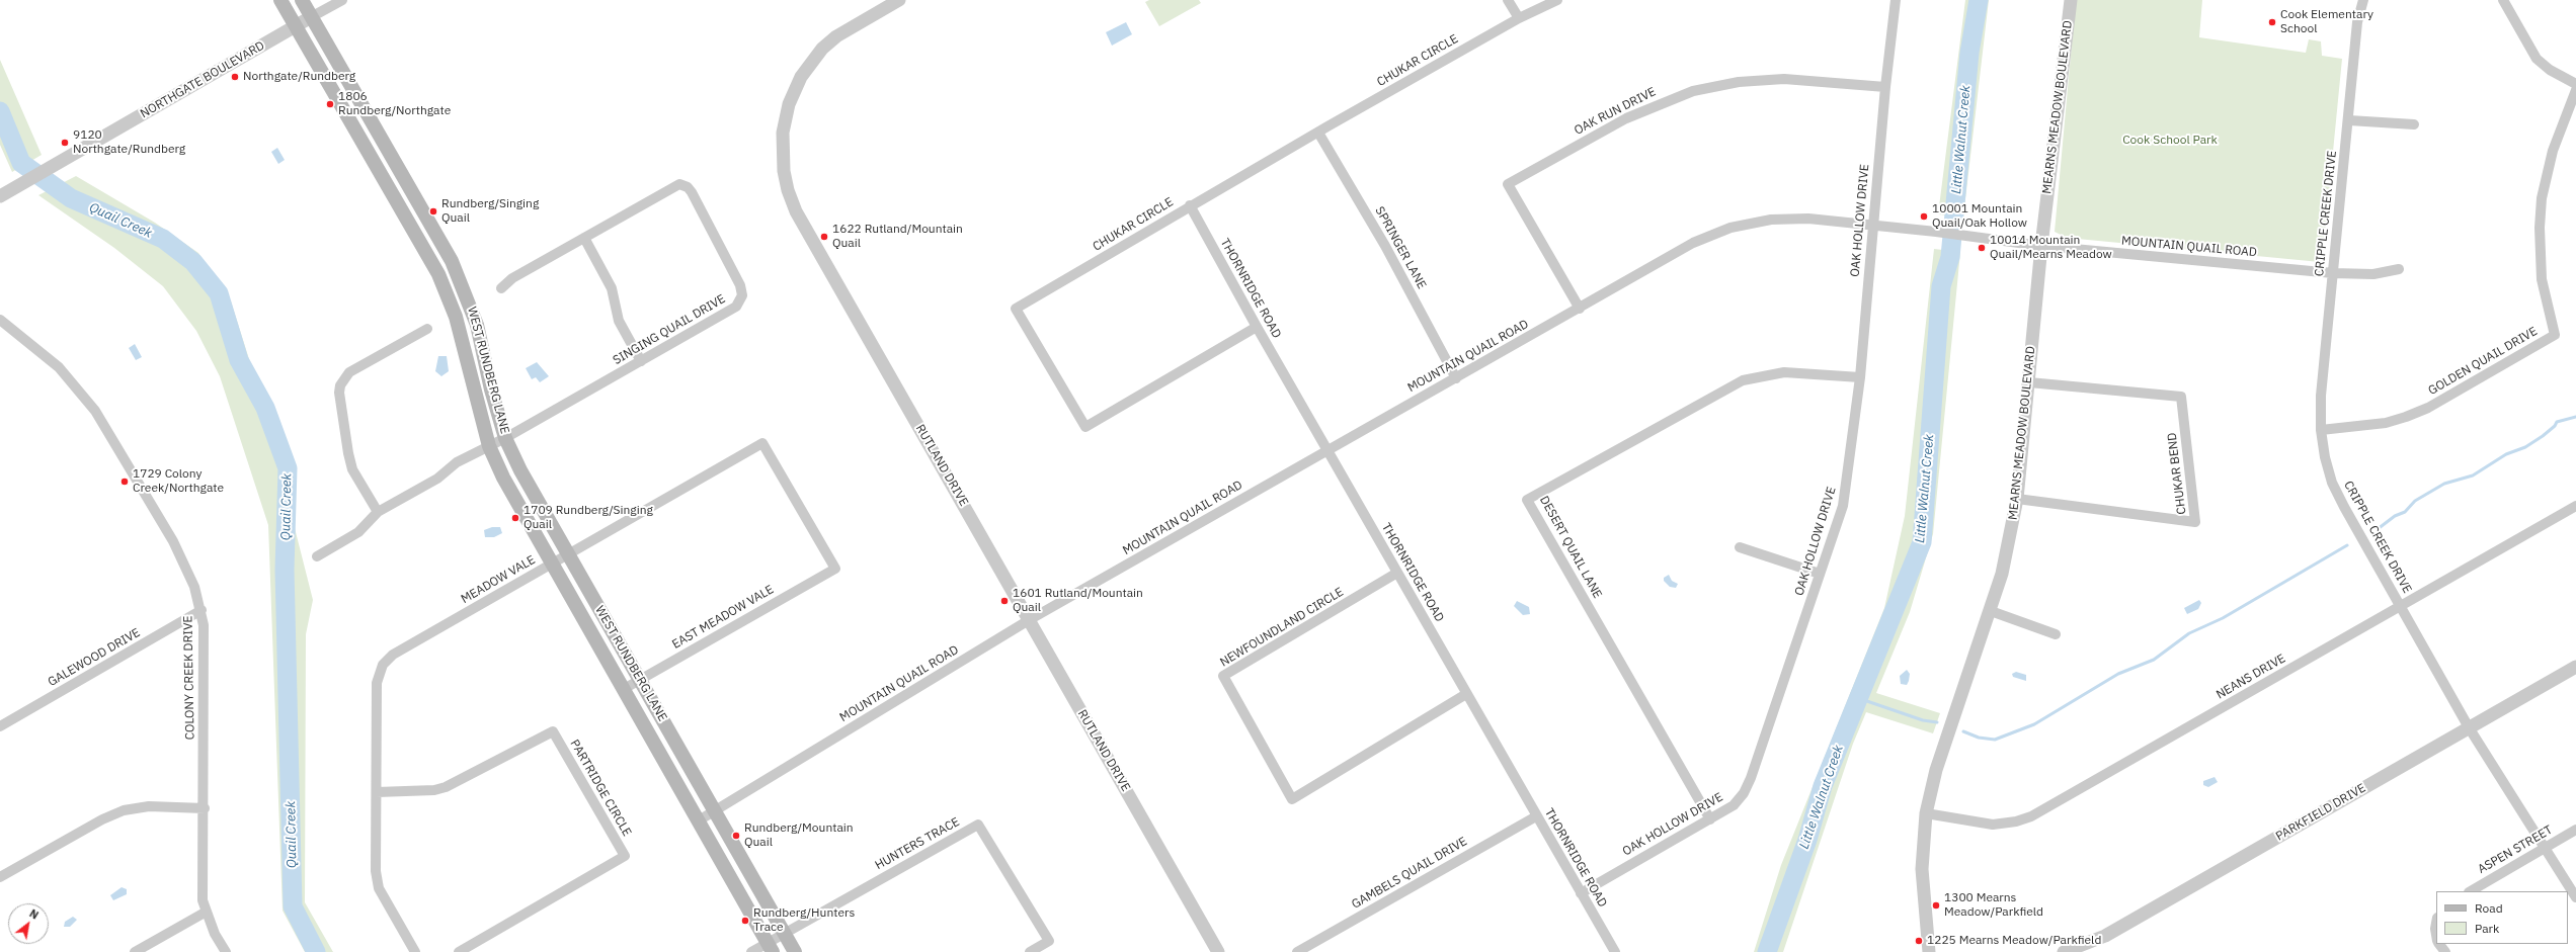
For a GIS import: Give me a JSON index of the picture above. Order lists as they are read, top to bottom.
{
  "streets": {
    "main road": ["WEST RUNDBERG LANE"],
    "street": [
      "CHUKAR CIRCLE",
      "NORTHGATE BOULEVARD",
      "MEARNS MEADOW BOULEVARD",
      "OAK RUN DRIVE",
      "CRIPPLE CREEK DRIVE",
      "OAK HOLLOW DRIVE",
      "MOUNTAIN QUAIL ROAD",
      "SPRINGER LANE",
      "THORNRIDGE ROAD",
      "SINGING QUAIL DRIVE",
      "GOLDEN QUAIL DRIVE",
      "RUTLAND DRIVE",
      "CHUKAR BEND",
      "DESERT QUAIL LANE",
      "MEADOW VALE",
      "EAST MEADOW VALE",
      "NEWFOUNDLAND CIRCLE",
      "GALEWOOD DRIVE",
      "NEANS DRIVE",
      "COLONY CREEK DRIVE",
      "PARTRIDGE CIRCLE",
      "PARKFIELD DRIVE",
      "HUNTERS TRACE",
      "ASPEN STREET",
      "GAMBELS QUAIL DRIVE"
    ]
  },
  "crossings": [
    ["CHUKAR CIRCLE", "SPRINGER LANE"],
    ["CHUKAR CIRCLE", "THORNRIDGE ROAD"],
    ["NORTHGATE BOULEVARD", "WEST RUNDBERG LANE"],
    ["MEARNS MEADOW BOULEVARD", "MOUNTAIN QUAIL ROAD"],
    ["MEARNS MEADOW BOULEVARD", "CHUKAR BEND"],
    ["MEARNS MEADOW BOULEVARD", "NEANS DRIVE"],
    ["OAK RUN DRIVE", "OAK HOLLOW DRIVE"],
    ["OAK RUN DRIVE", "MOUNTAIN QUAIL ROAD"],
    ["CRIPPLE CREEK DRIVE", "MOUNTAIN QUAIL ROAD"],
    ["CRIPPLE CREEK DRIVE", "GOLDEN QUAIL DRIVE"],
    ["CRIPPLE CREEK DRIVE", "NEANS DRIVE"],
    ["CRIPPLE CREEK DRIVE", "PARKFIELD DRIVE"],
    ["CRIPPLE CREEK DRIVE", "ASPEN STREET"],
    ["OAK HOLLOW DRIVE", "MOUNTAIN QUAIL ROAD"],
    ["OAK HOLLOW DRIVE", "THORNRIDGE ROAD"],
    ["OAK HOLLOW DRIVE", "DESERT QUAIL LANE"],
    ["MOUNTAIN QUAIL ROAD", "SPRINGER LANE"],
    ["MOUNTAIN QUAIL ROAD", "THORNRIDGE ROAD"],
    ["MOUNTAIN QUAIL ROAD", "WEST RUNDBERG LANE"],
    ["MOUNTAIN QUAIL ROAD", "RUTLAND DRIVE"],
    ["THORNRIDGE ROAD", "NEWFOUNDLAND CIRCLE"],
    ["THORNRIDGE ROAD", "GAMBELS QUAIL DRIVE"],
    ["SINGING QUAIL DRIVE", "WEST RUNDBERG LANE"],
    ["WEST RUNDBERG LANE", "MEADOW VALE"],
    ["WEST RUNDBERG LANE", "EAST MEADOW VALE"],
    ["WEST RUNDBERG LANE", "HUNTERS TRACE"],
    ["MEADOW VALE", "EAST MEADOW VALE"],
    ["MEADOW VALE", "PARTRIDGE CIRCLE"],
    ["GALEWOOD DRIVE", "COLONY CREEK DRIVE"]
  ],
  "water": ["Little Walnut Creek", "Quail Creek"],
  "parks": ["Cook School Park"],
  "places": [
    "Cook Elementary School",
    "Northgate/Rundberg",
    "1806 Rundberg/Northgate",
    "9120 Northgate/Rundberg",
    "Rundberg/Singing Quail",
    "10001 Mountain Quail/Oak Hollow",
    "1622 Rutland/Mountain Quail",
    "10014 Mountain Quail/Mearns Meadow",
    "1729 Colony Creek/Northgate",
    "1709 Rundberg/Singing Quail",
    "1601 Rutland/Mountain Quail",
    "Rundberg/Mountain Quail",
    "1300 Mearns Meadow/Parkfield",
    "Rundberg/Hunters Trace",
    "1225 Mearns Meadow/Parkfield"
  ],
  "legend": ["Road", "Park"],
  "north": "top right"
}
